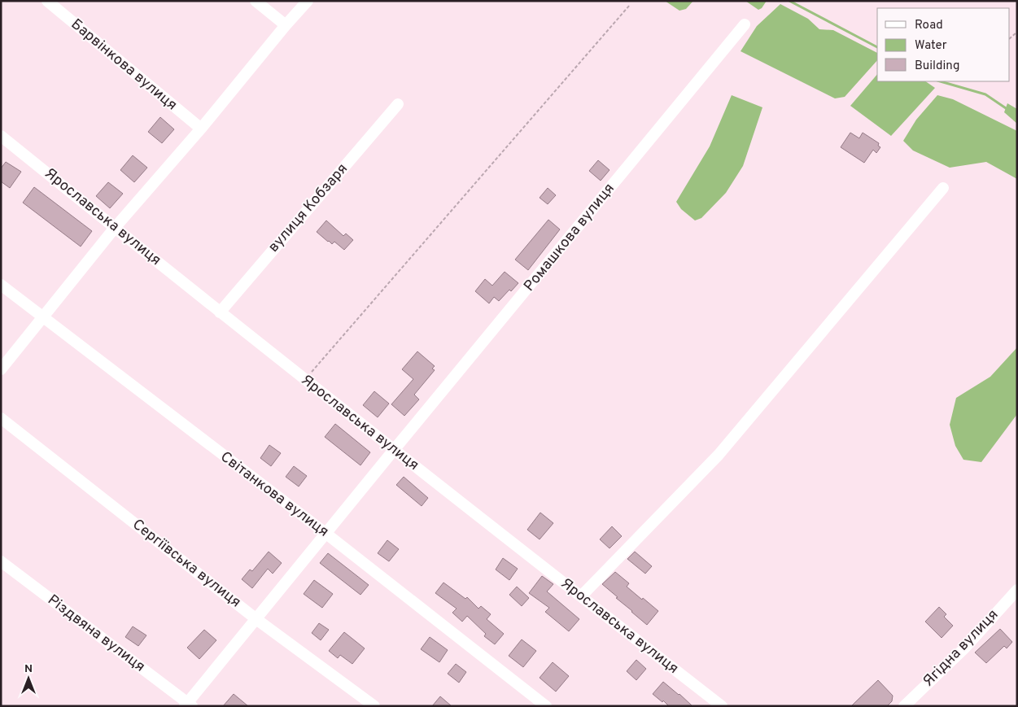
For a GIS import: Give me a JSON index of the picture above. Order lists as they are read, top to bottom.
{
  "streets": {
    "street": [
      "Барвінкова вулиця",
      "вулиця Кобзаря",
      "Ярославська вулиця",
      "Ромашкова вулиця",
      "Світанкова вулиця",
      "Сергіївська вулиця",
      "Різдвяна вулиця",
      "Ягідна вулиця"
    ]
  },
  "crossings": [
    ["вулиця Кобзаря", "Ярославська вулиця"],
    ["Ярославська вулиця", "Ромашкова вулиця"],
    ["Ромашкова вулиця", "Світанкова вулиця"],
    ["Ромашкова вулиця", "Сергіївська вулиця"],
    ["Ромашкова вулиця", "Різдвяна вулиця"]
  ],
  "legend": ["Road", "Water", "Building"],
  "north": "top"
}
